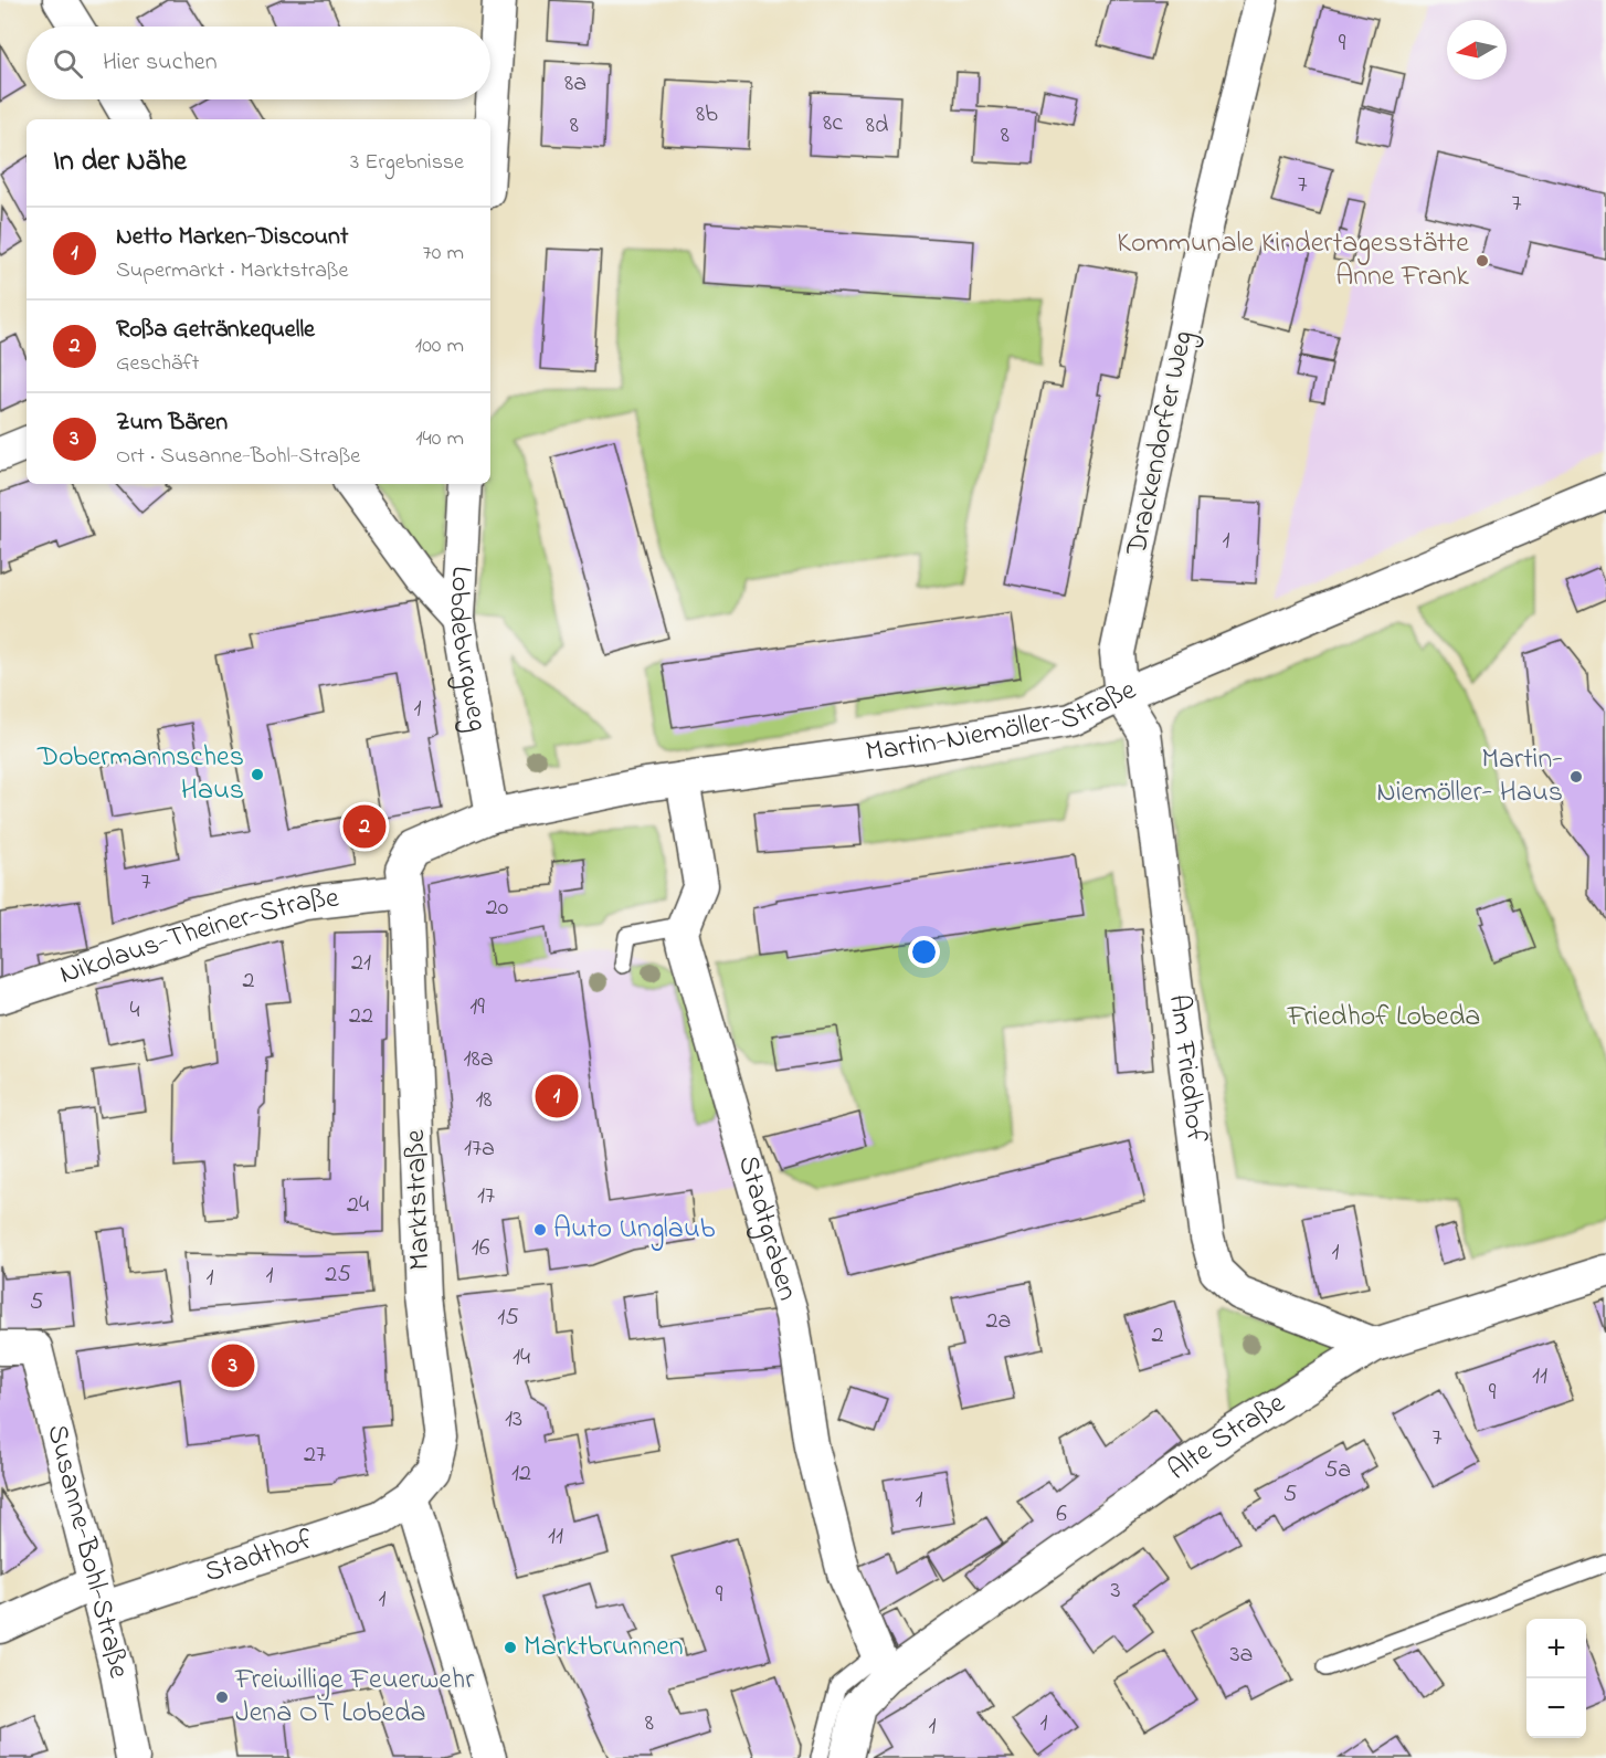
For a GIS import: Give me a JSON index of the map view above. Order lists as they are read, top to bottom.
{
  "streets": {
    "street": [
      "Drackendorfer Weg",
      "Lobdeburgweg",
      "Martin-Niemöller-Straße",
      "Nikolaus-Theiner-Straße",
      "Am Friedhof",
      "Marktstraße",
      "Stadtgraben",
      "Alte Straße",
      "Susanne-Bohl-Straße",
      "Stadthof"
    ]
  },
  "crossings": [
    ["Drackendorfer Weg", "Martin-Niemöller-Straße"],
    ["Drackendorfer Weg", "Am Friedhof"],
    ["Lobdeburgweg", "Martin-Niemöller-Straße"],
    ["Martin-Niemöller-Straße", "Nikolaus-Theiner-Straße"],
    ["Martin-Niemöller-Straße", "Am Friedhof"],
    ["Martin-Niemöller-Straße", "Marktstraße"],
    ["Nikolaus-Theiner-Straße", "Marktstraße"],
    ["Am Friedhof", "Alte Straße"],
    ["Marktstraße", "Stadthof"],
    ["Stadtgraben", "Alte Straße"],
    ["Susanne-Bohl-Straße", "Stadthof"]
  ],
  "parks": ["Friedhof Lobeda"],
  "places": [
    "Kommunale Kindertagesstätte Anne Frank",
    "Dobermannsches Haus",
    "Martin- Niemöller- Haus",
    "Auto Unglaub",
    "Marktbrunnen",
    "Freiwillige Feuerwehr Jena OT Lobeda"
  ],
  "house_numbers": [
    "9",
    "8a",
    "8b",
    "8c",
    "8",
    "8d",
    "8",
    "7",
    "7",
    "1",
    "1",
    "7",
    "20",
    "21",
    "2",
    "19",
    "4",
    "22",
    "18a",
    "18",
    "17a",
    "17",
    "24",
    "16",
    "1",
    "25",
    "1",
    "1",
    "5",
    "15",
    "2a",
    "2",
    "14",
    "11",
    "9",
    "13",
    "7",
    "27",
    "5a",
    "12",
    "5",
    "1",
    "6",
    "11",
    "3",
    "9",
    "1",
    "3a",
    "8",
    "1",
    "1"
  ],
  "north": "left",
  "page": {
    "search": "Hier suchen",
    "heading": ["In der Nähe", "3 Ergebnisse"],
    "list": [
      {
        "mark": "1",
        "name": "Netto Marken-Discount",
        "note": "Supermarkt · Marktstraße",
        "value": "70 m"
      },
      {
        "mark": "2",
        "name": "Roßa Getränkequelle",
        "note": "Geschäft",
        "value": "100 m"
      },
      {
        "mark": "3",
        "name": "Zum Bären",
        "note": "Ort · Susanne-Bohl-Straße",
        "value": "140 m"
      }
    ],
    "pins": ["2", "1", "3"],
    "map_buttons": ["+", "−"]
  }
}
